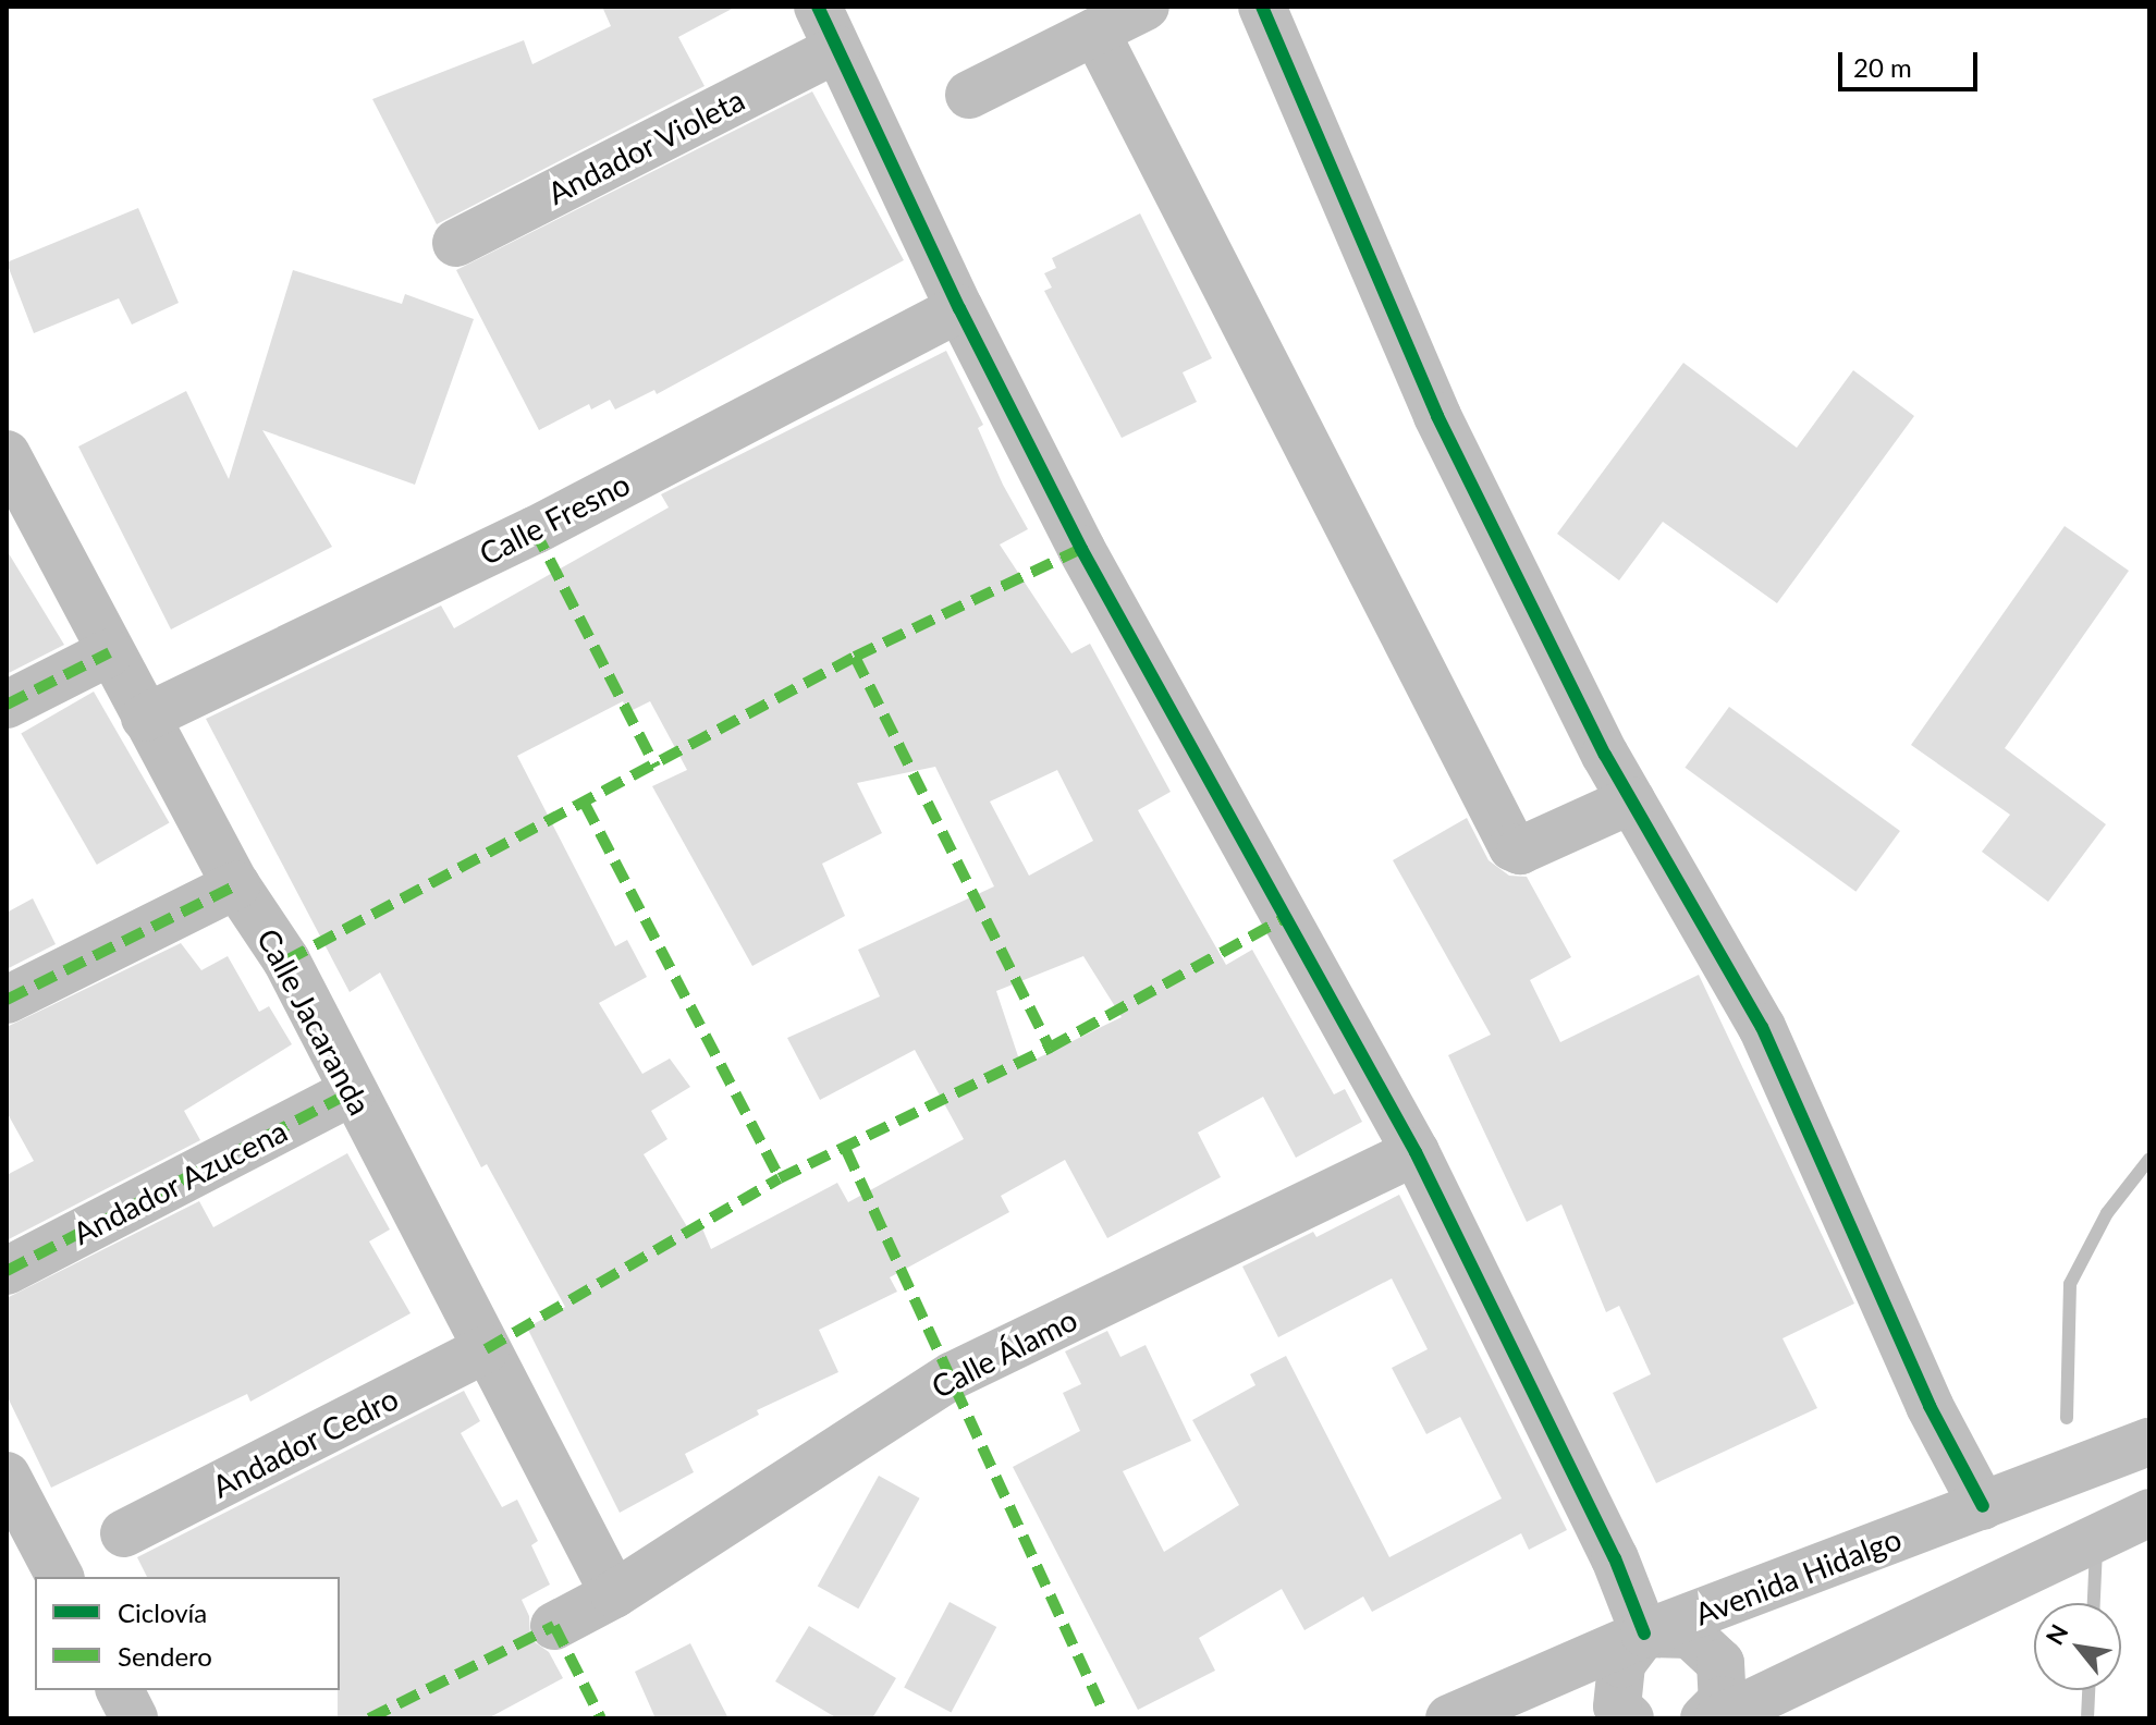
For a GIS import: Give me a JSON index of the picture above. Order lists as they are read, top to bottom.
{
  "streets": {
    "street": [
      "Andador Violeta",
      "Calle Fresno",
      "Calle Jacaranda",
      "Andador Azucena",
      "Calle Álamo",
      "Andador Cedro",
      "Avenida Hidalgo"
    ]
  },
  "crossings": [
    ["Calle Fresno", "Calle Jacaranda"],
    ["Calle Jacaranda", "Andador Azucena"],
    ["Calle Jacaranda", "Calle Álamo"],
    ["Calle Jacaranda", "Andador Cedro"]
  ],
  "legend": ["Ciclovía", "Sendero"],
  "scale_bar": "20 m",
  "north": "top left"
}
